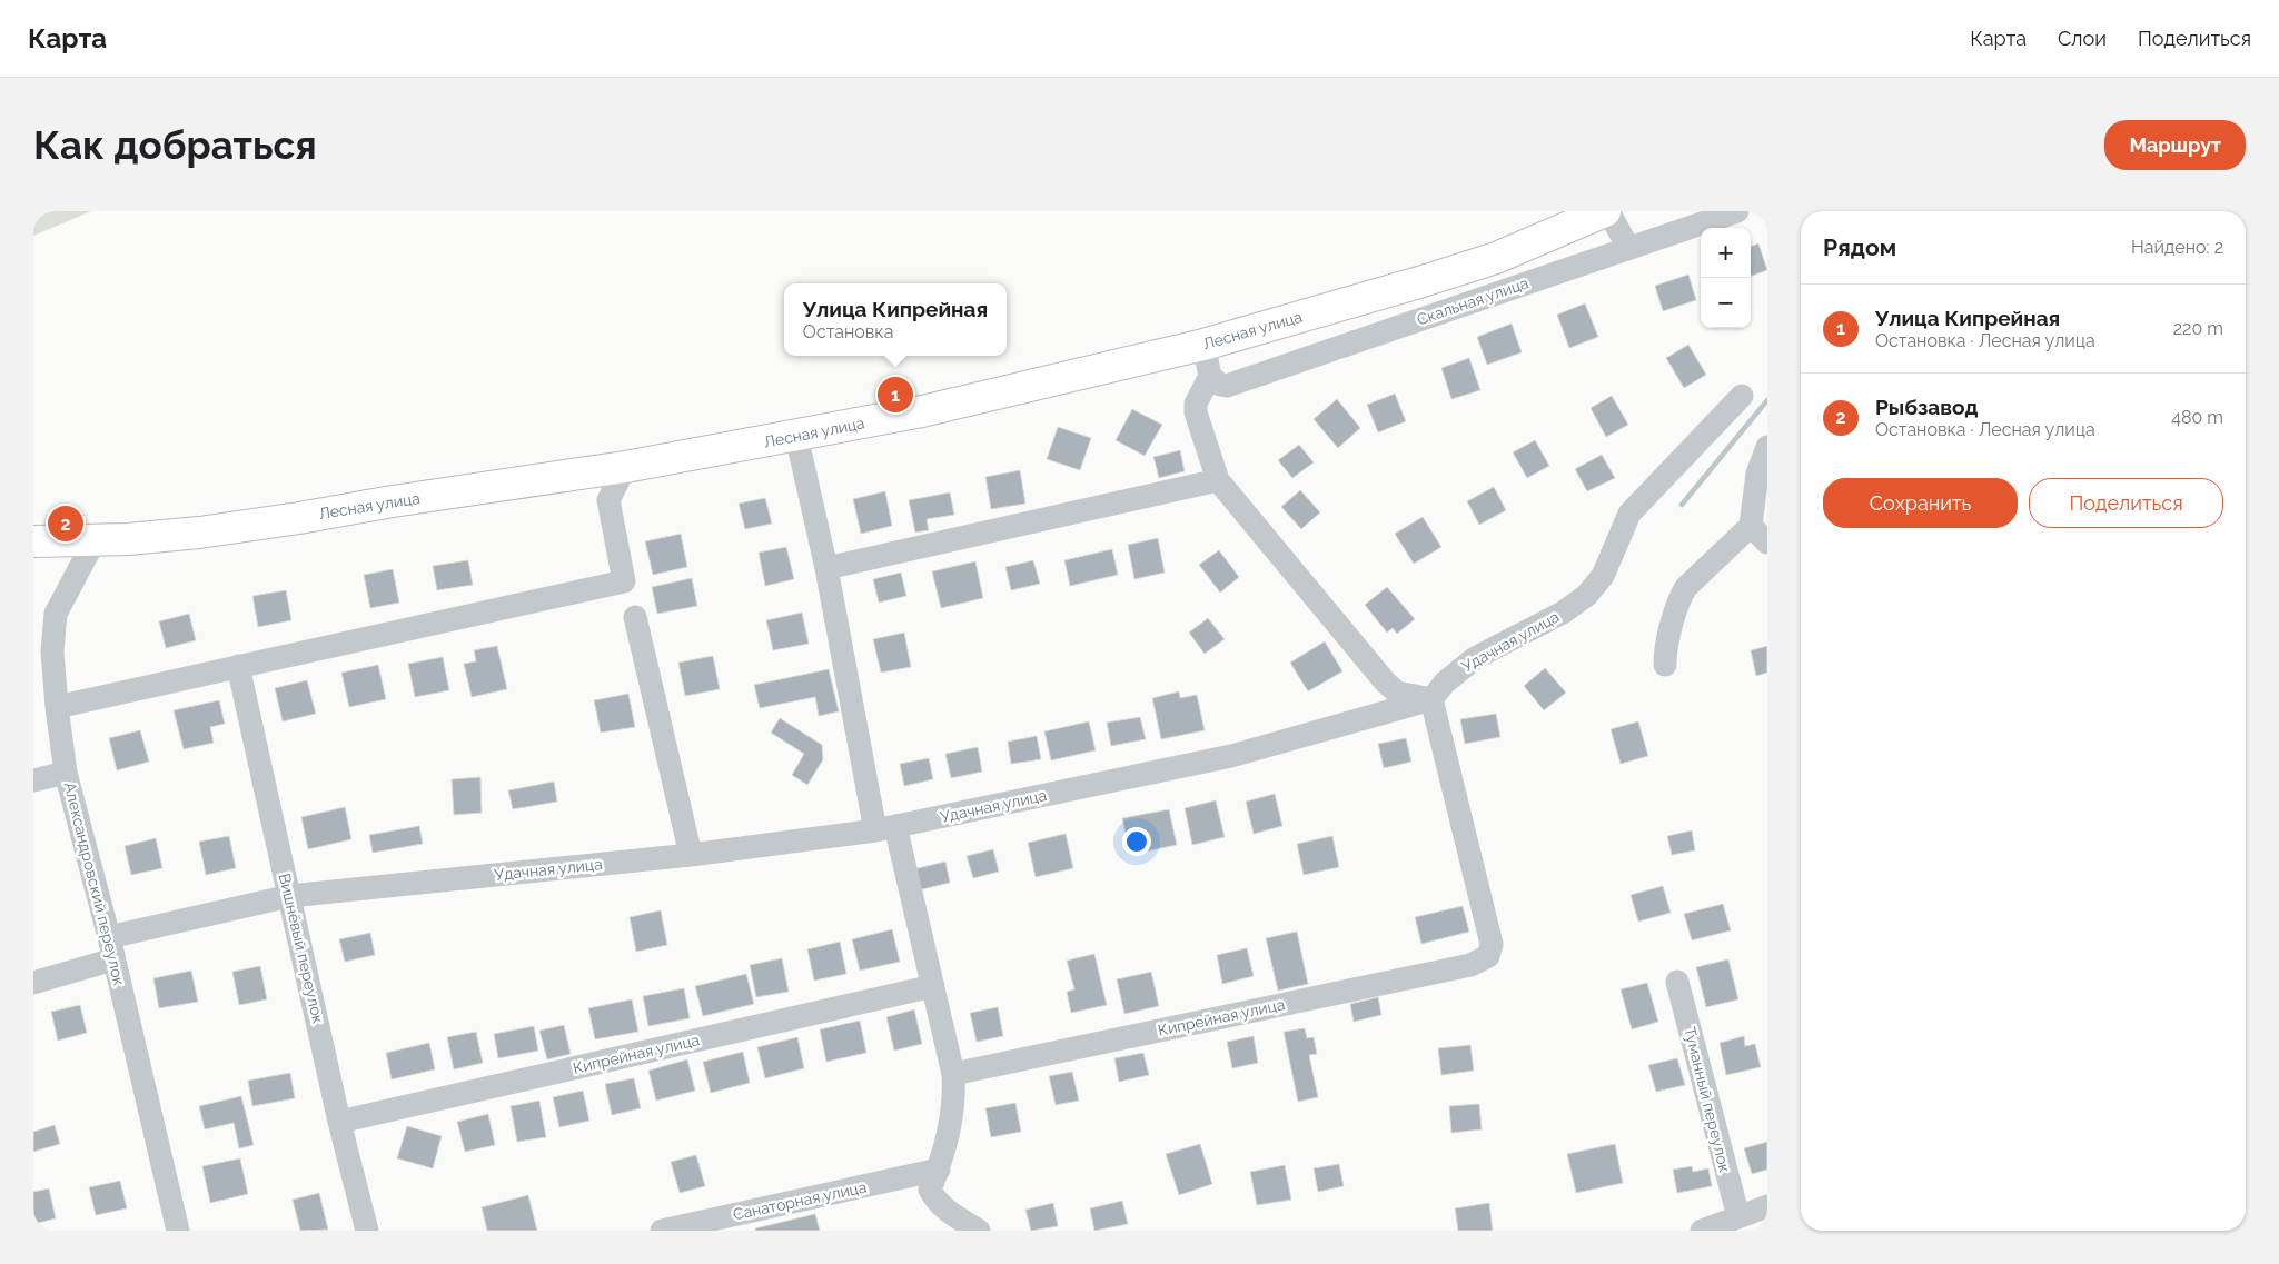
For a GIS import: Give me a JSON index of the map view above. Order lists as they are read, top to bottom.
{
  "streets": {
    "main road": ["Лесная улица"],
    "street": [
      "Скальная улица",
      "Удачная улица",
      "Александровский переулок",
      "Вишнёвый переулок",
      "Кипрейная улица",
      "Туманный переулок",
      "Санаторная улица"
    ]
  },
  "crossings": [
    ["Лесная улица", "Александровский переулок"],
    ["Удачная улица", "Александровский переулок"],
    ["Удачная улица", "Вишнёвый переулок"],
    ["Удачная улица", "Кипрейная улица"],
    ["Вишнёвый переулок", "Кипрейная улица"]
  ],
  "page": {
    "header": "Карта",
    "nav": ["Карта", "Слои", "Поделиться"],
    "buttons": [
      "Маршрут",
      ["Сохранить", "Поделиться"]
    ],
    "title": "Как добраться",
    "heading": ["Рядом", "Найдено: 2"],
    "map_buttons": ["+", "−"],
    "popup": ["Улица Кипрейная", "Остановка"],
    "list": [
      {
        "mark": "1",
        "name": "Улица Кипрейная",
        "note": "Остановка · Лесная улица",
        "value": "220 m"
      },
      {
        "mark": "2",
        "name": "Рыбзавод",
        "note": "Остановка · Лесная улица",
        "value": "480 m"
      }
    ],
    "pins": ["1", "2"]
  }
}
